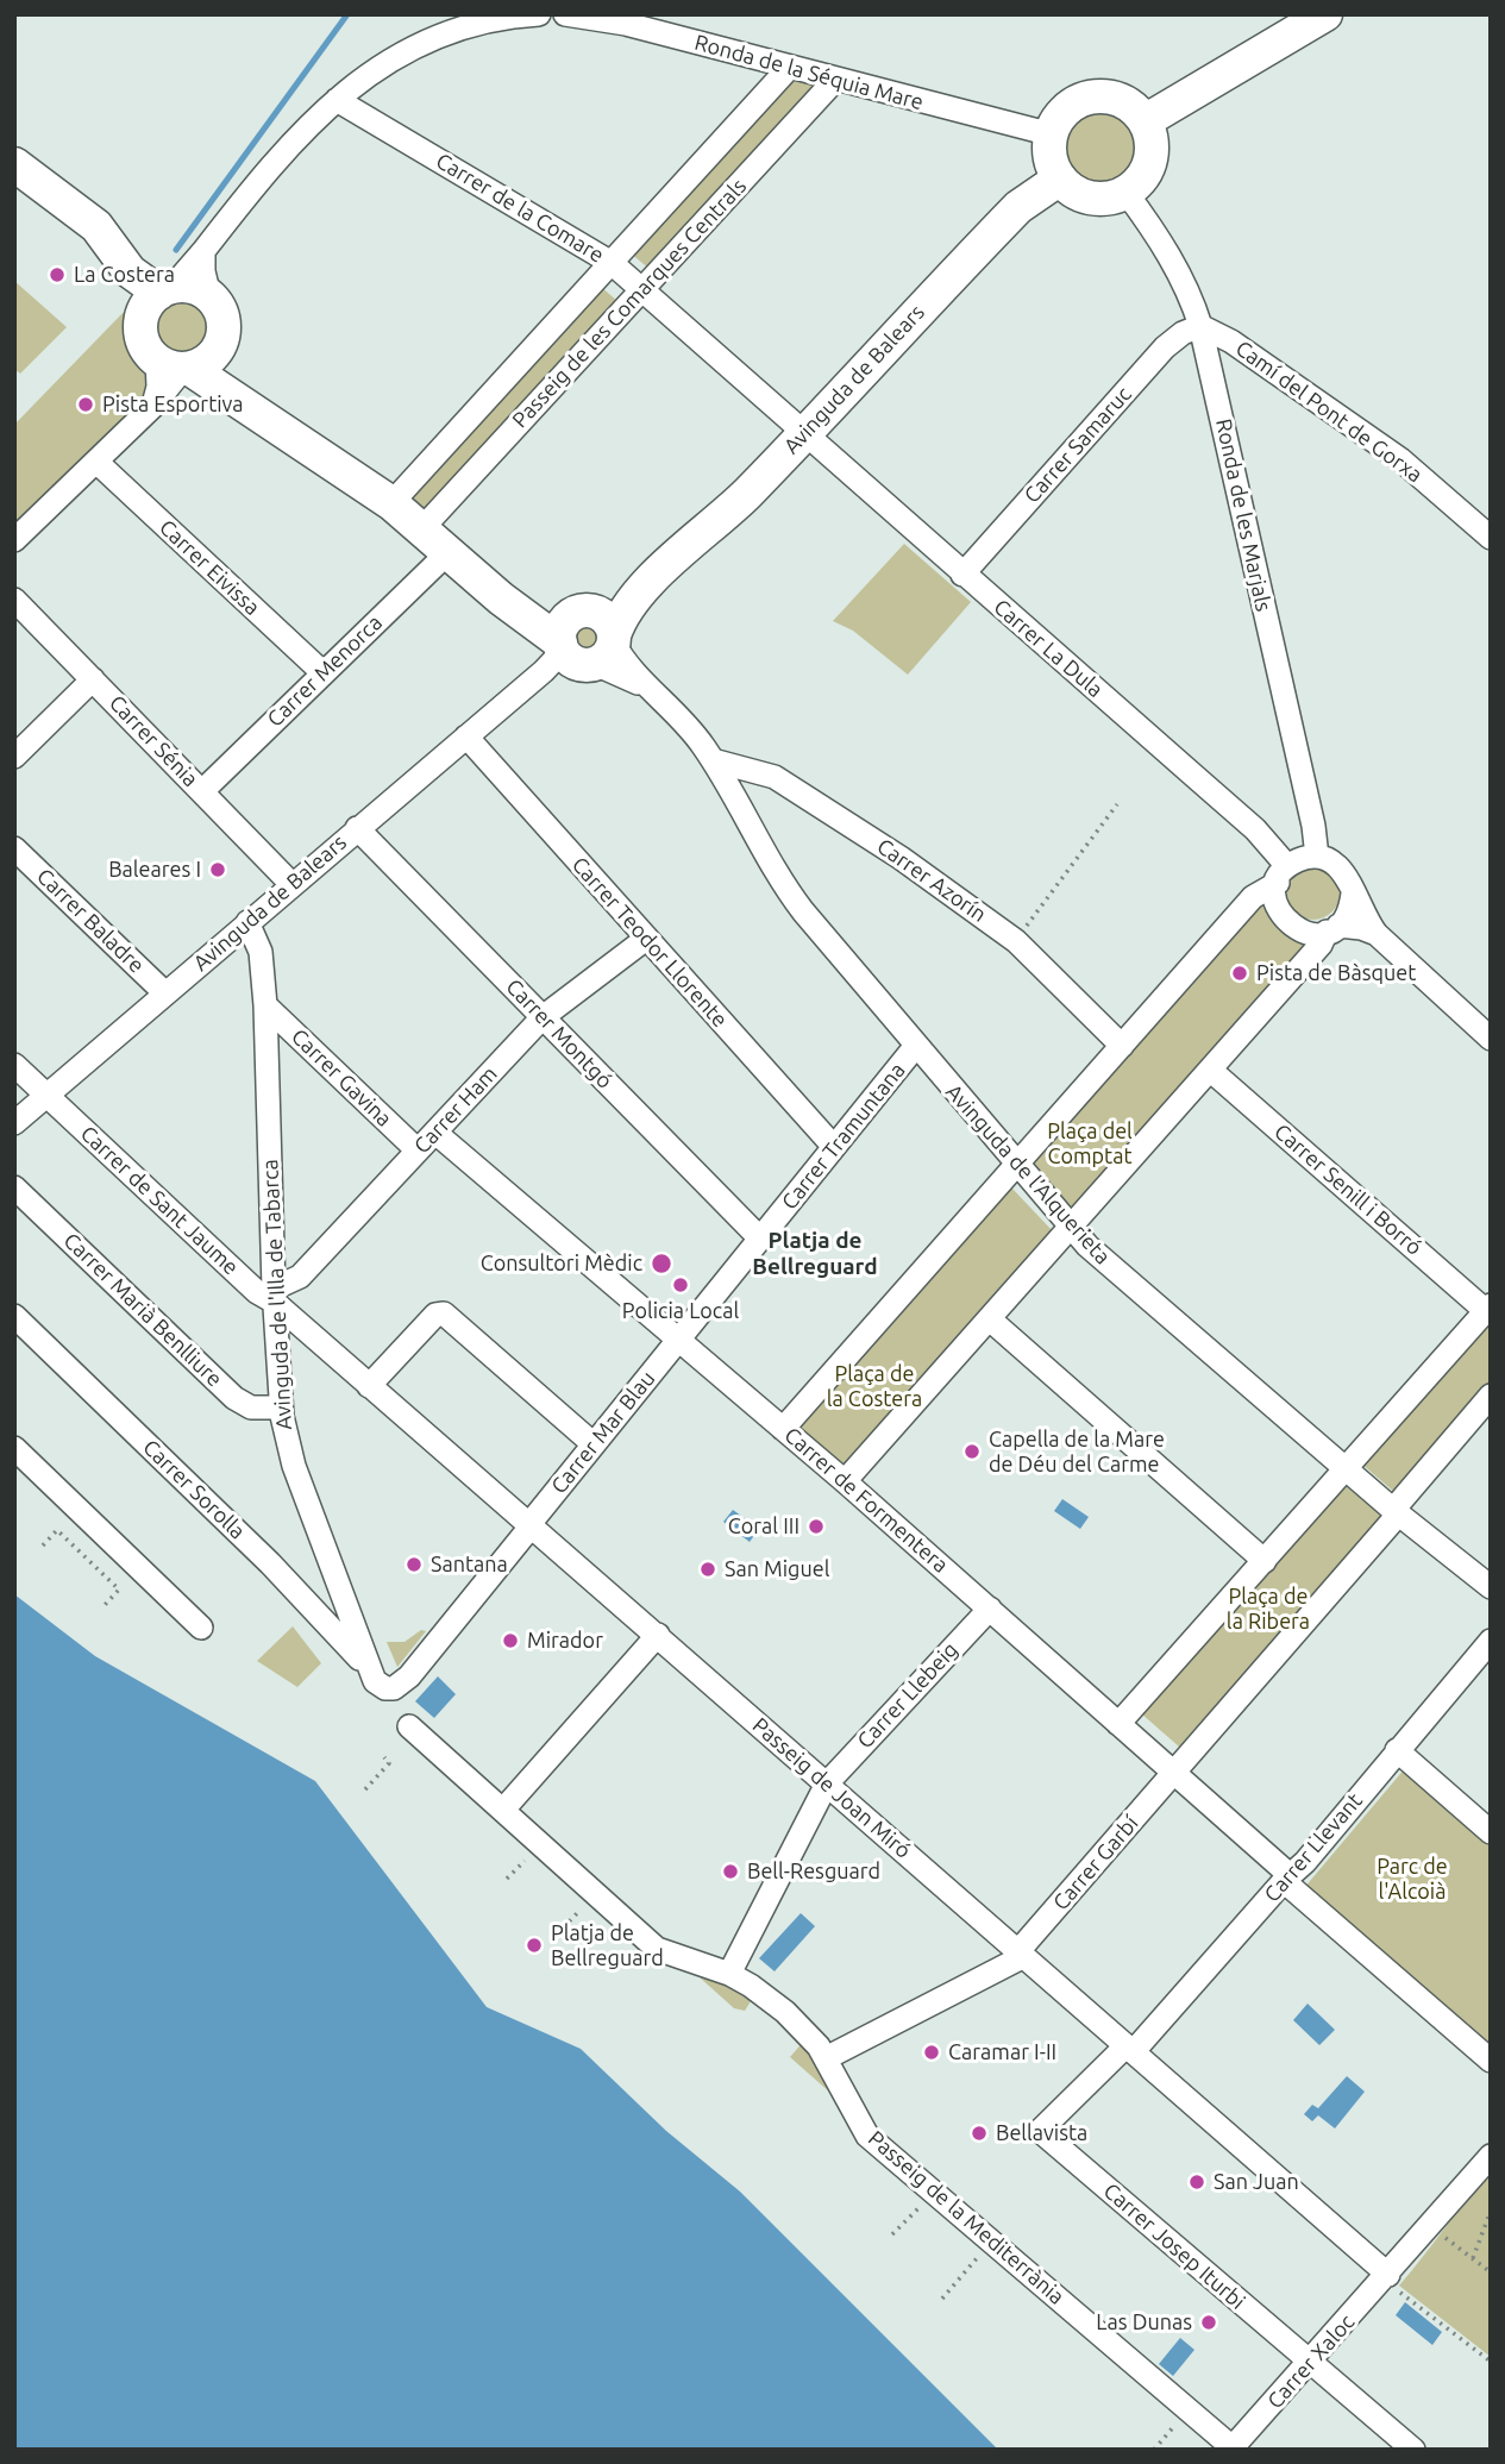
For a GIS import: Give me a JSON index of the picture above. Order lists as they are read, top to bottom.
{
  "streets": {
    "street": [
      "Ronda de la Séquia Mare",
      "Carrer de la Comare",
      "Passeig de les Comarques Centrals",
      "Avinguda de Balears",
      "Camí del Pont de Gorxa",
      "Carrer Samaruc",
      "Ronda de les Marjals",
      "Carrer Eivissa",
      "Carrer La Dula",
      "Carrer Menorca",
      "Carrer Sénia",
      "Carrer Azorín",
      "Carrer Baladre",
      "Carrer Teodor Llorente",
      "Carrer Montgó",
      "Carrer Gavina",
      "Carrer Ham",
      "Carrer Tramuntana",
      "Avinguda de l’Alquerieta",
      "Carrer Senill i Borró",
      "Carrer de Sant Jaume",
      "Avinguda de l'Illa de Tabarca",
      "Carrer Marià Benlliure",
      "Carrer Mar Blau",
      "Carrer Sorolla",
      "Carrer de Formentera",
      "Carrer Llebeig",
      "Passeig de Joan Miró",
      "Carrer Llevant",
      "Carrer Garbí",
      "Passeig de la Mediterrània",
      "Carrer Josep Iturbi",
      "Carrer Xaloc"
    ]
  },
  "crossings": [
    ["Ronda de la Séquia Mare", "Passeig de les Comarques Centrals"],
    ["Ronda de la Séquia Mare", "Avinguda de Balears"],
    ["Ronda de la Séquia Mare", "Ronda de les Marjals"],
    ["Carrer de la Comare", "Passeig de les Comarques Centrals"],
    ["Carrer de la Comare", "Avinguda de Balears"],
    ["Carrer de la Comare", "Carrer La Dula"],
    ["Avinguda de Balears", "Ronda de les Marjals"],
    ["Avinguda de Balears", "Carrer La Dula"],
    ["Avinguda de Balears", "Carrer Sénia"],
    ["Avinguda de Balears", "Carrer Baladre"],
    ["Avinguda de Balears", "Carrer Teodor Llorente"],
    ["Avinguda de Balears", "Carrer Montgó"],
    ["Avinguda de Balears", "Avinguda de l’Alquerieta"],
    ["Avinguda de Balears", "Carrer de Sant Jaume"],
    ["Avinguda de Balears", "Avinguda de l'Illa de Tabarca"],
    ["Camí del Pont de Gorxa", "Carrer Samaruc"],
    ["Camí del Pont de Gorxa", "Ronda de les Marjals"],
    ["Carrer Samaruc", "Ronda de les Marjals"],
    ["Carrer Samaruc", "Carrer La Dula"],
    ["Ronda de les Marjals", "Carrer La Dula"],
    ["Carrer Eivissa", "Carrer Menorca"],
    ["Carrer Menorca", "Carrer Sénia"],
    ["Carrer Azorín", "Avinguda de l’Alquerieta"],
    ["Carrer Teodor Llorente", "Carrer Ham"],
    ["Carrer Teodor Llorente", "Carrer Tramuntana"],
    ["Carrer Montgó", "Carrer Ham"],
    ["Carrer Montgó", "Carrer Tramuntana"],
    ["Carrer Gavina", "Carrer Ham"],
    ["Carrer Gavina", "Avinguda de l'Illa de Tabarca"],
    ["Carrer Ham", "Carrer de Sant Jaume"],
    ["Carrer Ham", "Avinguda de l'Illa de Tabarca"],
    ["Carrer Ham", "Carrer de Formentera"],
    ["Carrer Ham", "Passeig de Joan Miró"],
    ["Carrer Tramuntana", "Avinguda de l’Alquerieta"],
    ["Carrer Tramuntana", "Carrer Mar Blau"],
    ["Carrer Tramuntana", "Carrer de Formentera"],
    ["Carrer de Sant Jaume", "Avinguda de l'Illa de Tabarca"],
    ["Carrer de Sant Jaume", "Passeig de Joan Miró"],
    ["Avinguda de l'Illa de Tabarca", "Carrer Marià Benlliure"],
    ["Avinguda de l'Illa de Tabarca", "Carrer Mar Blau"],
    ["Avinguda de l'Illa de Tabarca", "Carrer Sorolla"],
    ["Avinguda de l'Illa de Tabarca", "Passeig de Joan Miró"],
    ["Carrer Mar Blau", "Carrer Sorolla"],
    ["Carrer Mar Blau", "Carrer de Formentera"],
    ["Carrer Mar Blau", "Passeig de Joan Miró"],
    ["Carrer de Formentera", "Carrer Llebeig"],
    ["Carrer de Formentera", "Carrer Llevant"],
    ["Carrer de Formentera", "Carrer Garbí"],
    ["Carrer Llebeig", "Passeig de Joan Miró"],
    ["Carrer Llebeig", "Passeig de la Mediterrània"],
    ["Passeig de Joan Miró", "Carrer Llevant"],
    ["Passeig de Joan Miró", "Carrer Garbí"],
    ["Passeig de Joan Miró", "Carrer Xaloc"],
    ["Carrer Llevant", "Carrer Josep Iturbi"],
    ["Passeig de la Mediterrània", "Carrer Xaloc"],
    ["Carrer Josep Iturbi", "Carrer Xaloc"]
  ],
  "districts": ["Platja de Bellreguard"],
  "parks": [
    "Plaça del Comptat",
    "Plaça de la Costera",
    "Plaça de la Ribera",
    "Parc de l'Alcoià"
  ],
  "places": [
    "La Costera",
    "Pista Esportiva",
    "Baleares I",
    "Pista de Bàsquet",
    "Consultori Mèdic",
    "Policia Local",
    "Capella de la Mare de Déu del Carme",
    "Coral III",
    "Santana",
    "San Miguel",
    "Mirador",
    "Bell-Resguard",
    "Platja de Bellreguard",
    "Caramar I-II",
    "Bellavista",
    "San Juan",
    "Las Dunas"
  ]
}
